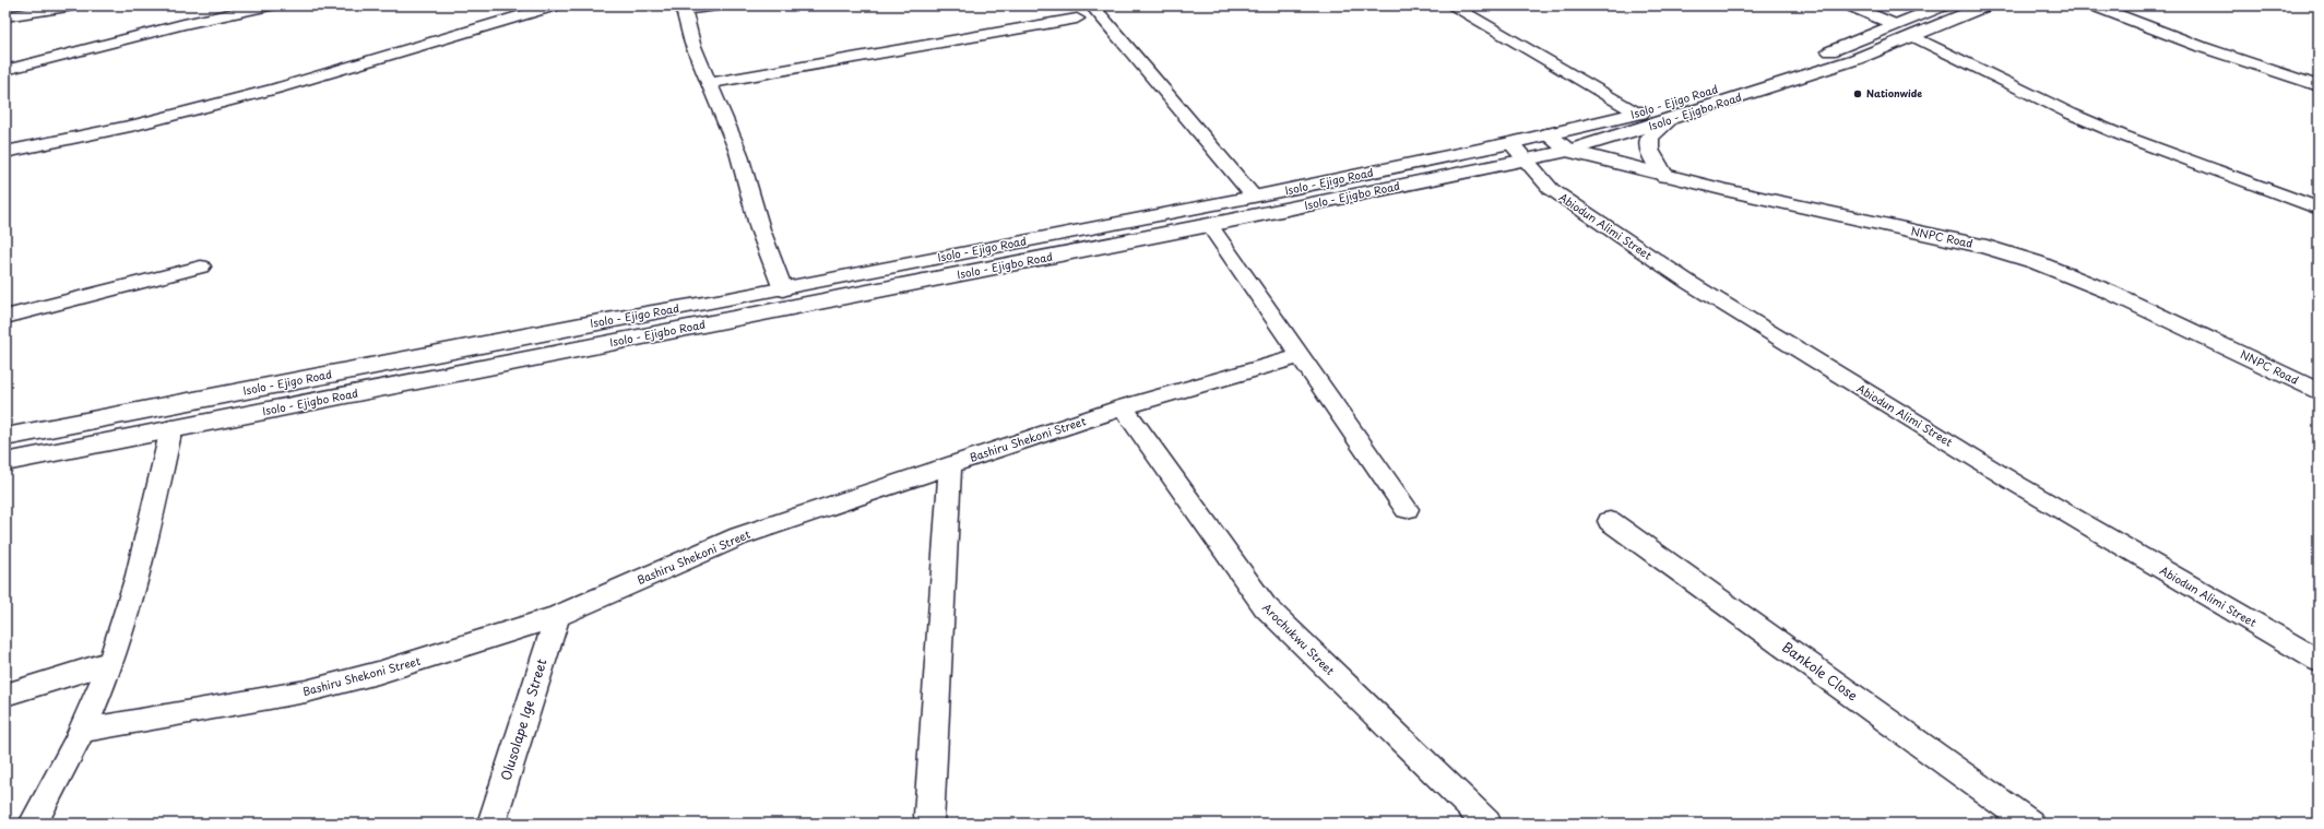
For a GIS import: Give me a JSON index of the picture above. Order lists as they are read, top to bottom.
{
  "streets": {
    "main road": ["Isolo - Ejigo Road", "Isolo - Ejigbo Road", "NNPC Road"],
    "street": [
      "Abiodun Alimi Street",
      "Bashiru Shekoni Street",
      "Arochukwu Street",
      "Bankole Close",
      "Olusolape Ige Street"
    ]
  },
  "crossings": [
    ["Isolo - Ejigo Road", "Abiodun Alimi Street"],
    ["Isolo - Ejigo Road", "NNPC Road"],
    ["Isolo - Ejigbo Road", "Abiodun Alimi Street"],
    ["Isolo - Ejigbo Road", "NNPC Road"],
    ["Bashiru Shekoni Street", "Arochukwu Street"],
    ["Bashiru Shekoni Street", "Olusolape Ige Street"]
  ],
  "places": ["Nationwide"]
}
